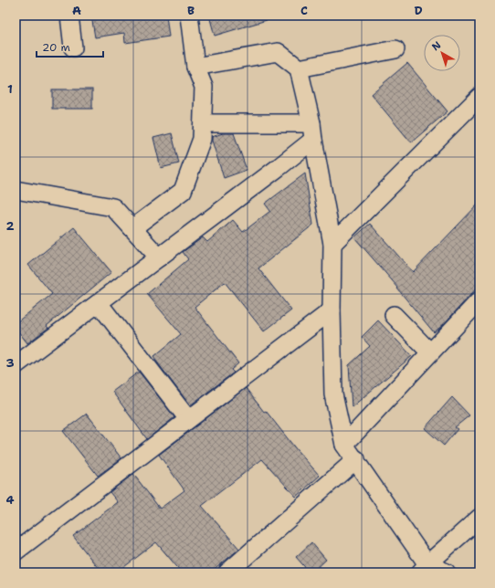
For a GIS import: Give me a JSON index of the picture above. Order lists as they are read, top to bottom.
{
  "scale_bar": "20 m",
  "north": "top left",
  "grid": {
    "columns": [
      "A",
      "B",
      "C",
      "D"
    ],
    "rows": [
      "1",
      "2",
      "3",
      "4"
    ]
  }
}
